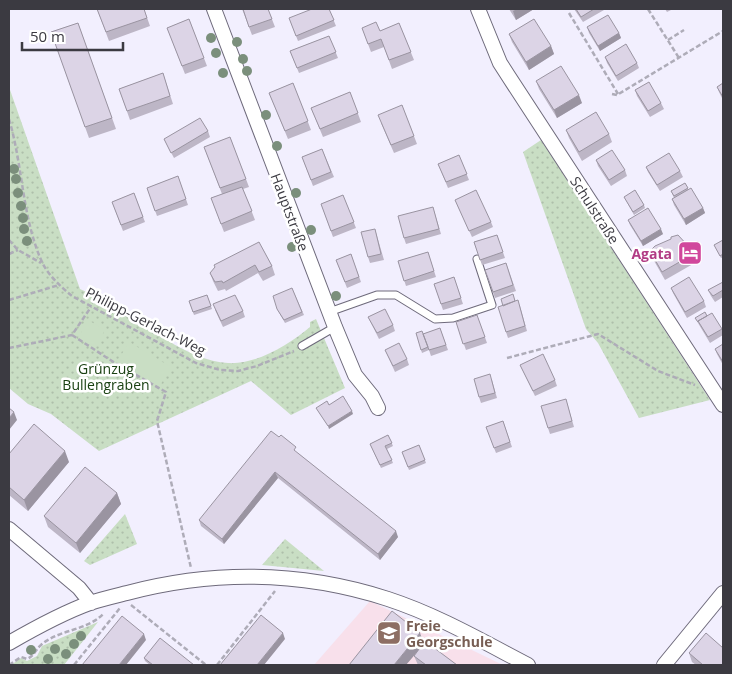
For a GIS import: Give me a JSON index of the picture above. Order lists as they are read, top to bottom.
{
  "streets": {
    "street": ["Schulstraße", "Hauptstraße"],
    "path": ["Philipp-Gerlach-Weg"]
  },
  "parks": ["Grünzug Bullengraben"],
  "places": {
    "hotel": ["Agata"],
    "school or university": ["Freie Georgschule"]
  },
  "scale_bar": "50 m"
}
